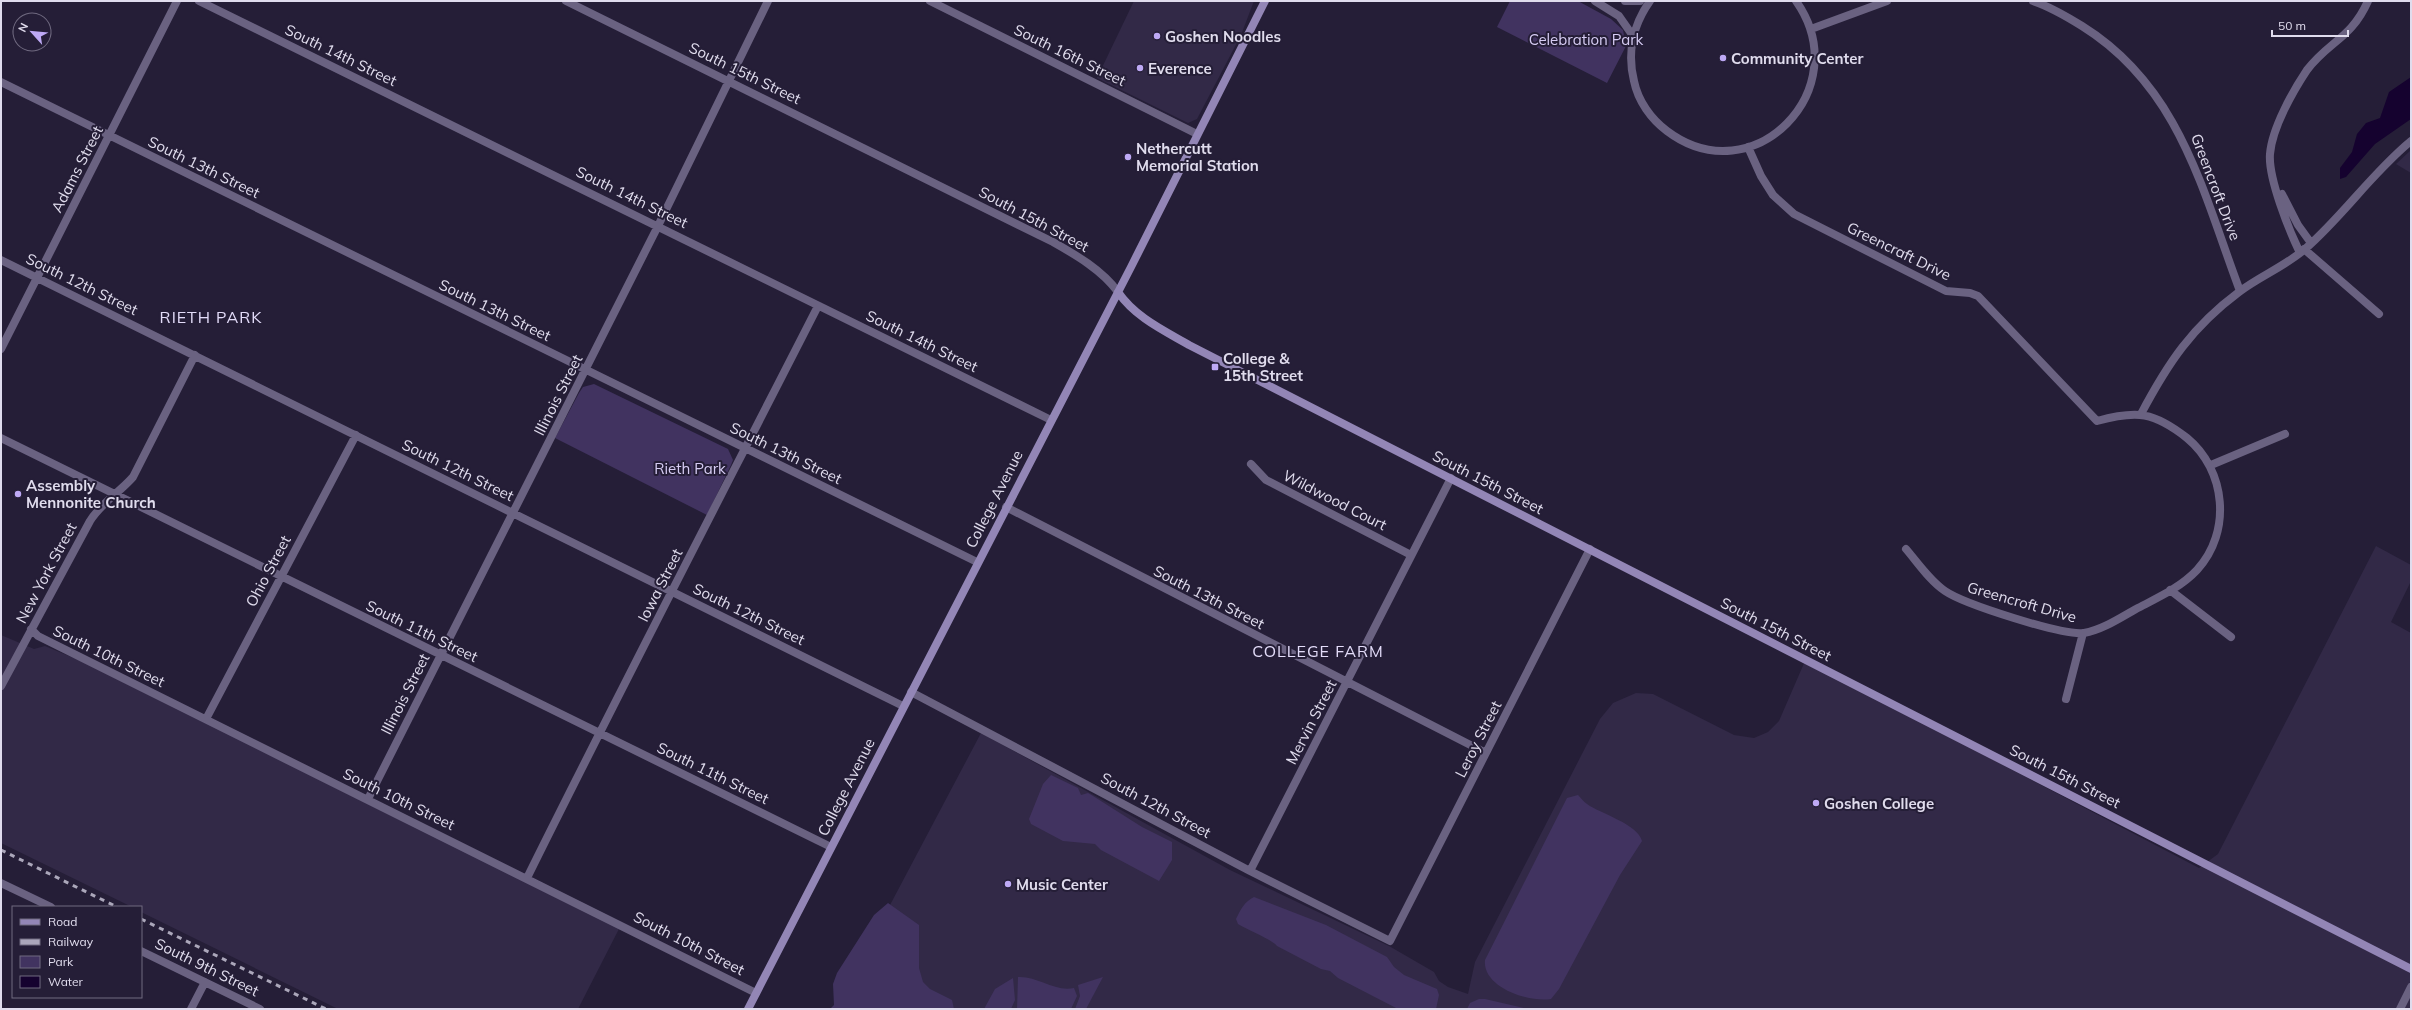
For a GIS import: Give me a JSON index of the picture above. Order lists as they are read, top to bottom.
{
  "streets": {
    "street": [
      "South 14th Street",
      "South 16th Street",
      "South 15th Street",
      "South 13th Street",
      "Adams Street",
      "Greencroft Drive",
      "Greencraft Drive",
      "South 12th Street",
      "Illinois Street",
      "College Avenue",
      "Wildwood Court",
      "Ohio Street",
      "New York Street",
      "Iowa Street",
      "South 11th Street",
      "South 10th Street",
      "Mervin Street",
      "Leroy Street",
      "South 9th Street"
    ]
  },
  "crossings": [
    ["South 14th Street", "Illinois Street"],
    ["South 14th Street", "College Avenue"],
    ["South 14th Street", "Iowa Street"],
    ["South 16th Street", "College Avenue"],
    ["South 15th Street", "Illinois Street"],
    ["South 15th Street", "College Avenue"],
    ["South 15th Street", "Mervin Street"],
    ["South 15th Street", "Leroy Street"],
    ["South 13th Street", "Adams Street"],
    ["South 13th Street", "Illinois Street"],
    ["South 13th Street", "College Avenue"],
    ["South 13th Street", "Iowa Street"],
    ["South 13th Street", "Mervin Street"],
    ["South 13th Street", "Leroy Street"],
    ["Adams Street", "South 12th Street"],
    ["Greencroft Drive", "Greencraft Drive"],
    ["South 12th Street", "Illinois Street"],
    ["South 12th Street", "College Avenue"],
    ["South 12th Street", "Ohio Street"],
    ["South 12th Street", "New York Street"],
    ["South 12th Street", "Iowa Street"],
    ["South 12th Street", "Mervin Street"],
    ["South 12th Street", "Leroy Street"],
    ["Illinois Street", "South 11th Street"],
    ["Illinois Street", "South 10th Street"],
    ["College Avenue", "South 11th Street"],
    ["College Avenue", "South 10th Street"],
    ["Wildwood Court", "Mervin Street"],
    ["Ohio Street", "South 11th Street"],
    ["Ohio Street", "South 10th Street"],
    ["New York Street", "South 11th Street"],
    ["New York Street", "South 10th Street"],
    ["Iowa Street", "South 11th Street"],
    ["Iowa Street", "South 10th Street"]
  ],
  "districts": ["RIETH PARK", "COLLEGE FARM"],
  "parks": ["Celebration Park", "Rieth Park"],
  "places": {
    "other": [
      "Goshen Noodles",
      "Community Center",
      "Everence",
      "Nethercutt Memorial Station",
      "Assembly Mennonite Church",
      "Goshen College",
      "Music Center"
    ],
    "transit": ["College & 15th Street"]
  },
  "legend": [
    "Road",
    "Railway",
    "Park",
    "Water"
  ],
  "scale_bar": "50 m",
  "north": "top left"
}
